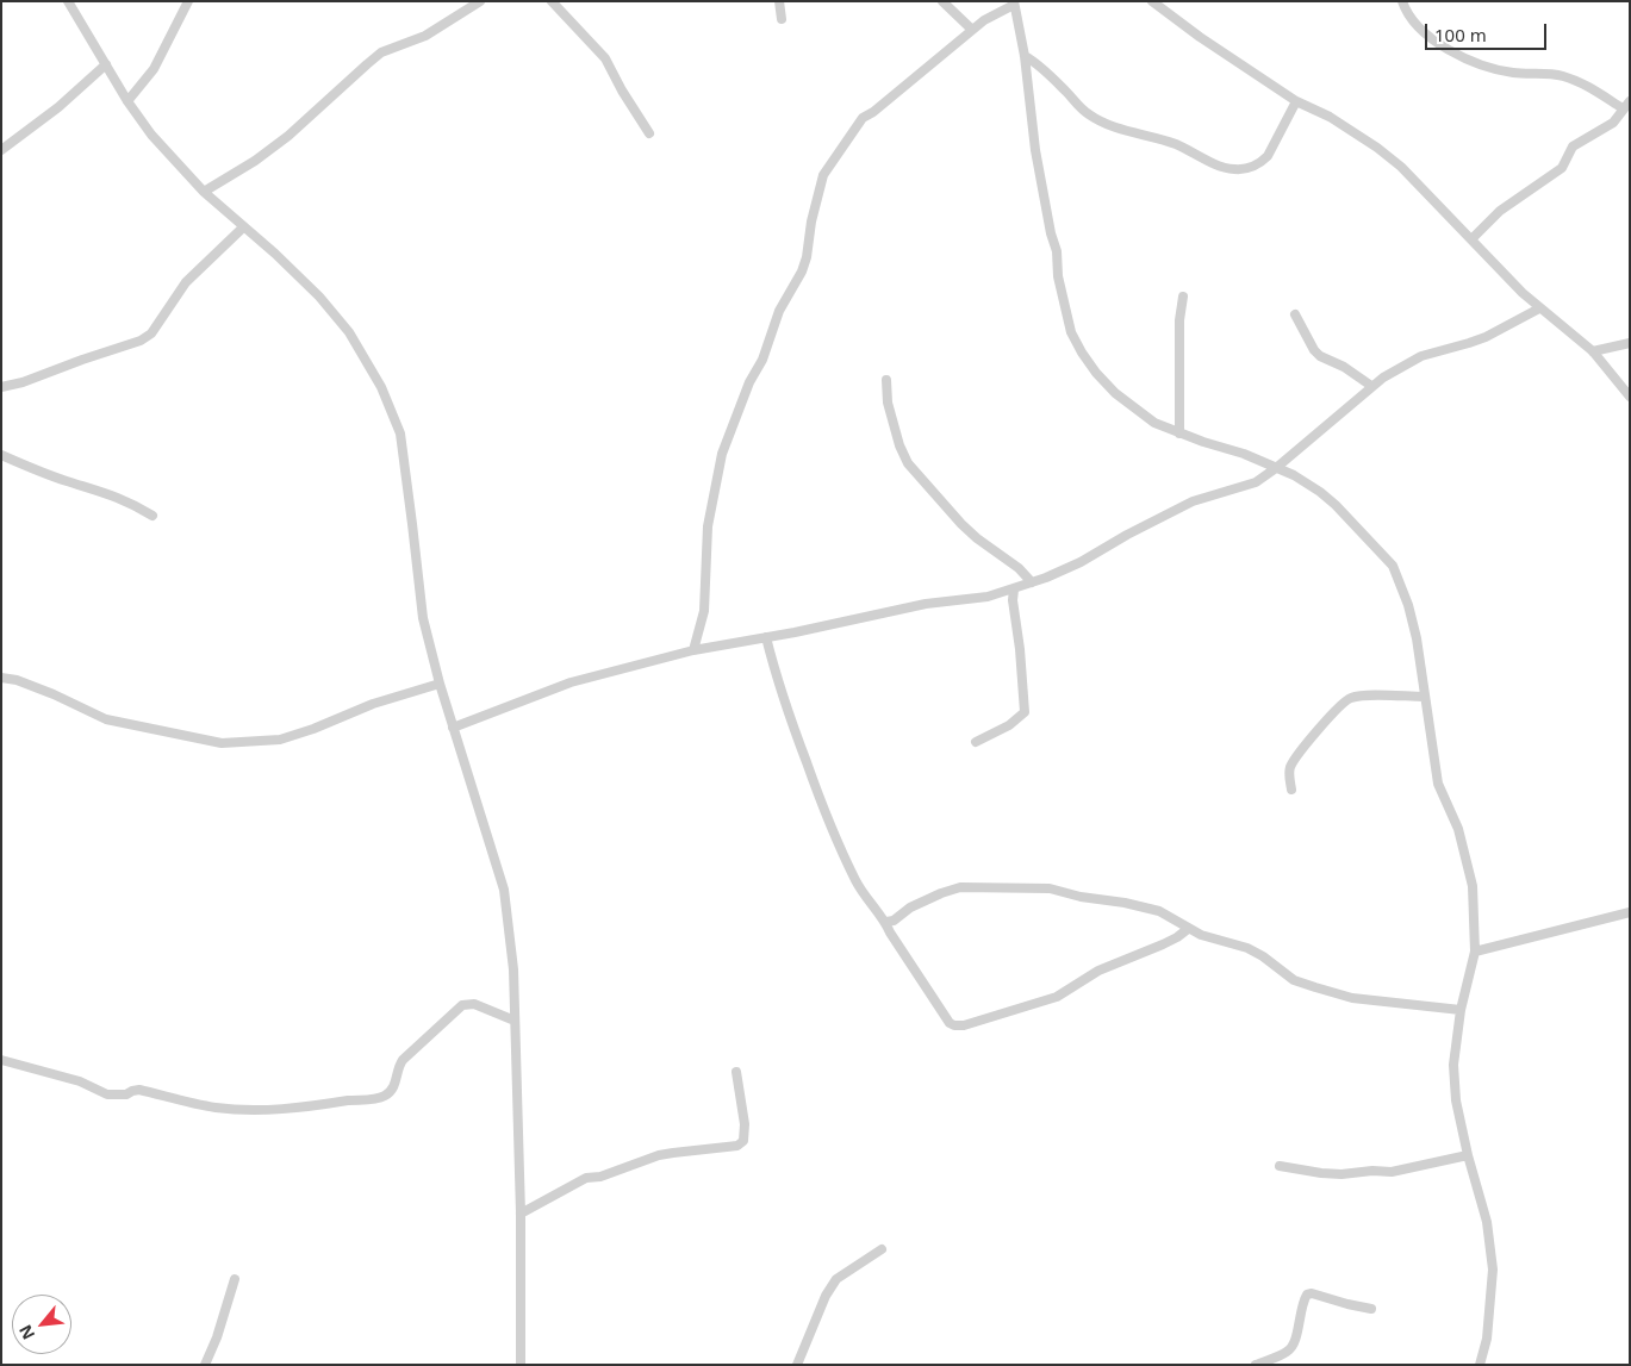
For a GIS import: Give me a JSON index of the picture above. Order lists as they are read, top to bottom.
{
  "scale_bar": "100 m",
  "north": "bottom left"
}
